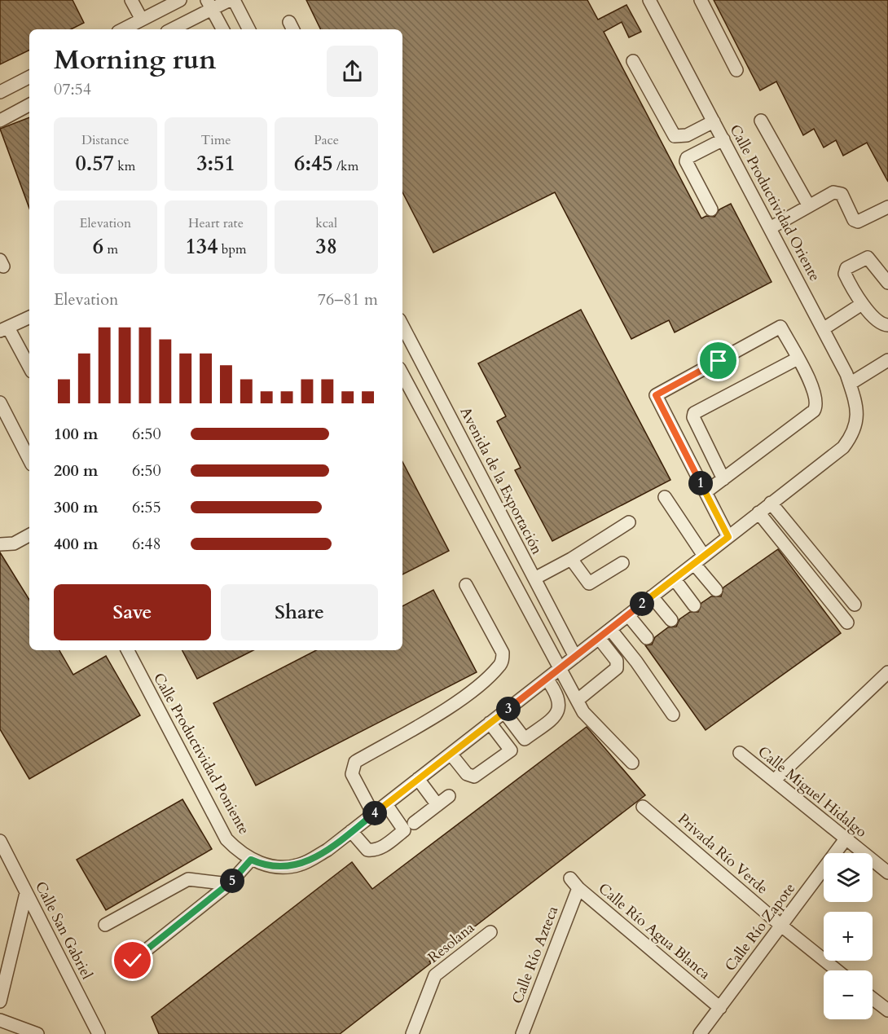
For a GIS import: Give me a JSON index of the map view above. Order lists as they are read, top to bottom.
{
  "streets": {
    "street": [
      "Calle Productividad Oriente",
      "Avenida de la Exportación",
      "Calle Productividad Poniente",
      "Calle Miguel Hidalgo",
      "Privada Río Verde",
      "Calle Río Zapote",
      "Calle San Gabriel",
      "Calle Río Agua Blanca",
      "Resolana",
      "Calle Río Azteca"
    ]
  },
  "crossings": [
    ["Calle Miguel Hidalgo", "Calle Río Zapote"],
    ["Privada Río Verde", "Calle Río Zapote"],
    ["Calle Río Zapote", "Calle Río Agua Blanca"],
    ["Calle Río Agua Blanca", "Calle Río Azteca"]
  ],
  "page": {
    "heading": ["Morning run", "07:54"],
    "stats": [
      ["Distance", "0.57 km"],
      ["Time", "3:51"],
      ["Pace", "6:45 /km"],
      ["Elevation", "6 m"],
      ["Heart rate", "134 bpm"],
      ["kcal", "38"]
    ],
    "chart": ["Elevation", "76–81 m"],
    "list": [
      {
        "name": "100 m",
        "note": "6:50"
      },
      {
        "name": "200 m",
        "note": "6:50"
      },
      {
        "name": "300 m",
        "note": "6:55"
      },
      {
        "name": "400 m",
        "note": "6:48"
      }
    ],
    "pins": [
      "1",
      "2",
      "3",
      "4",
      "5"
    ],
    "buttons": ["Save", "Share"],
    "map_buttons": ["+", "−"]
  }
}
